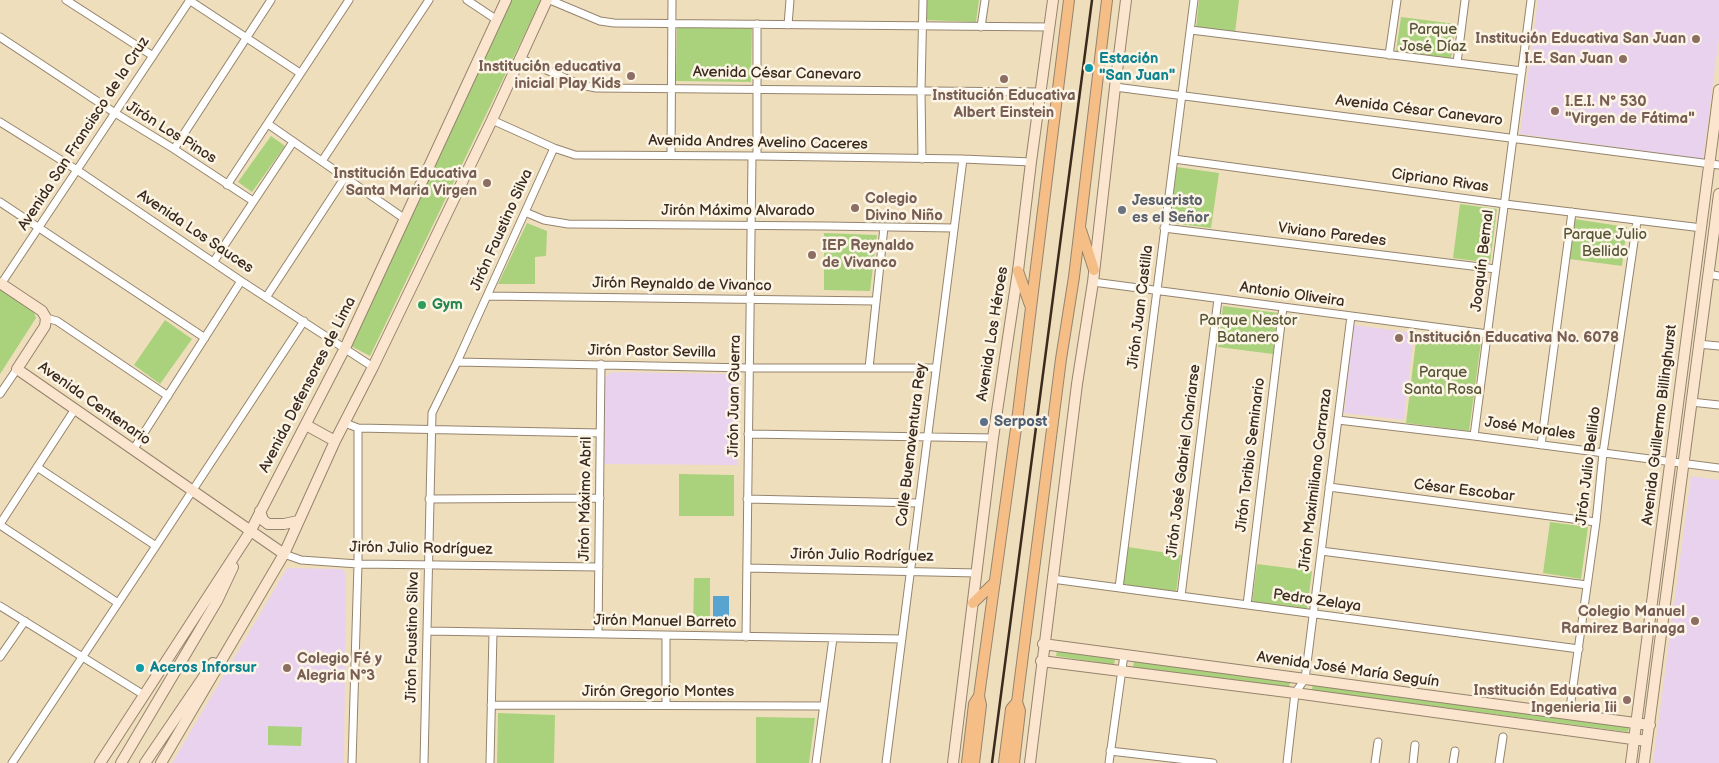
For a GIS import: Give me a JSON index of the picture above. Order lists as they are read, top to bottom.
{
  "streets": {
    "main road": [
      "Avenida Los Héroes",
      "Avenida Defensores de Lima",
      "Avenida Centenario",
      "Avenida Guillermo Billinghurst",
      "Jirón Julio Rodríguez",
      "Avenida José María Seguín"
    ],
    "street": [
      "Avenida César Canevaro",
      "Jirón Los Pinos",
      "Avenida San Francisco de la Cruz",
      "Avenida Andres Avelino Caceres",
      "Cipriano Rivas",
      "Jirón Máximo Alvarado",
      "Jirón Faustino Silva",
      "Avenida Los Sauces",
      "Viviano Paredes",
      "Joaquín Bernal",
      "Jirón Reynaldo de Vivanco",
      "Antonio Oliveira",
      "Jirón Juan Castilla",
      "Jirón Pastor Sevilla",
      "Jirón Juan Guerra",
      "José Morales",
      "Calle Buenaventura Rey",
      "Jirón Toribio Seminario",
      "Jirón José Gabriel Chariarse",
      "Jirón Julio Bellido",
      "Jirón Maximiliano Carranza",
      "César Escobar",
      "Jirón Máximo Abril",
      "Pedro Zelaya",
      "Jirón Manuel Barreto",
      "Jirón Gregorio Montes"
    ]
  },
  "crossings": [
    ["Avenida César Canevaro", "Joaquín Bernal"],
    ["Avenida César Canevaro", "Jirón Juan Castilla"],
    ["Avenida César Canevaro", "Avenida Los Héroes"],
    ["Avenida César Canevaro", "Jirón Juan Guerra"],
    ["Avenida César Canevaro", "Avenida Guillermo Billinghurst"],
    ["Jirón Los Pinos", "Avenida San Francisco de la Cruz"],
    ["Avenida San Francisco de la Cruz", "Avenida Los Sauces"],
    ["Avenida Andres Avelino Caceres", "Jirón Faustino Silva"],
    ["Avenida Andres Avelino Caceres", "Avenida Los Héroes"],
    ["Avenida Andres Avelino Caceres", "Jirón Juan Guerra"],
    ["Avenida Andres Avelino Caceres", "Calle Buenaventura Rey"],
    ["Cipriano Rivas", "Joaquín Bernal"],
    ["Cipriano Rivas", "Jirón Juan Castilla"],
    ["Cipriano Rivas", "Avenida Guillermo Billinghurst"],
    ["Cipriano Rivas", "Jirón Julio Bellido"],
    ["Jirón Máximo Alvarado", "Jirón Faustino Silva"],
    ["Jirón Máximo Alvarado", "Jirón Juan Guerra"],
    ["Jirón Máximo Alvarado", "Calle Buenaventura Rey"],
    ["Jirón Faustino Silva", "Jirón Reynaldo de Vivanco"],
    ["Jirón Faustino Silva", "Jirón Pastor Sevilla"],
    ["Jirón Faustino Silva", "Jirón Julio Rodríguez"],
    ["Jirón Faustino Silva", "Jirón Manuel Barreto"],
    ["Avenida Los Sauces", "Avenida Defensores de Lima"],
    ["Viviano Paredes", "Joaquín Bernal"],
    ["Viviano Paredes", "Jirón Juan Castilla"],
    ["Joaquín Bernal", "Antonio Oliveira"],
    ["Joaquín Bernal", "José Morales"],
    ["Jirón Reynaldo de Vivanco", "Jirón Juan Guerra"],
    ["Antonio Oliveira", "Jirón Juan Castilla"],
    ["Antonio Oliveira", "Jirón Toribio Seminario"],
    ["Antonio Oliveira", "Jirón José Gabriel Chariarse"],
    ["Antonio Oliveira", "Jirón Maximiliano Carranza"],
    ["Jirón Juan Castilla", "Pedro Zelaya"],
    ["Avenida Los Héroes", "Jirón Julio Rodríguez"],
    ["Jirón Pastor Sevilla", "Jirón Juan Guerra"],
    ["Jirón Pastor Sevilla", "Calle Buenaventura Rey"],
    ["Jirón Pastor Sevilla", "Jirón Máximo Abril"],
    ["Avenida Defensores de Lima", "Avenida Centenario"],
    ["Avenida Defensores de Lima", "Jirón Julio Rodríguez"],
    ["Jirón Juan Guerra", "Jirón Julio Rodríguez"],
    ["Jirón Juan Guerra", "Jirón Manuel Barreto"],
    ["Avenida Centenario", "Jirón Julio Rodríguez"],
    ["Avenida Guillermo Billinghurst", "José Morales"],
    ["Avenida Guillermo Billinghurst", "Avenida José María Seguín"],
    ["José Morales", "Jirón Julio Bellido"],
    ["José Morales", "Jirón Maximiliano Carranza"],
    ["Calle Buenaventura Rey", "Jirón Julio Rodríguez"],
    ["Calle Buenaventura Rey", "Jirón Manuel Barreto"],
    ["Jirón Toribio Seminario", "Pedro Zelaya"],
    ["Jirón José Gabriel Chariarse", "Pedro Zelaya"],
    ["Jirón Julio Bellido", "César Escobar"],
    ["Jirón Julio Bellido", "Pedro Zelaya"],
    ["Jirón Julio Bellido", "Avenida José María Seguín"],
    ["Jirón Maximiliano Carranza", "César Escobar"],
    ["Jirón Maximiliano Carranza", "Pedro Zelaya"],
    ["Jirón Maximiliano Carranza", "Avenida José María Seguín"],
    ["Jirón Máximo Abril", "Jirón Julio Rodríguez"],
    ["Jirón Máximo Abril", "Jirón Manuel Barreto"]
  ],
  "parks": [
    "Parque José Díaz",
    "Parque Julio Bellido",
    "Parque Nestor Batanero",
    "Parque Santa Rosa"
  ],
  "places": [
    "Institución Educativa San Juan",
    "I.E. San Juan",
    "Estación \"San Juan\"",
    "Institución educativa inicial Play Kids",
    "Institución Educativa Albert Einstein",
    "I.E.I. N° 530 \"Virgen de Fátima\"",
    "Institución Educativa Santa Maria Virgen",
    "Colegio Divino Niño",
    "Jesucristo es el Señor",
    "IEP Reynaldo de Vivanco",
    "Gym",
    "Institución Educativa No. 6078",
    "Serpost",
    "Colegio Manuel Ramirez Barinaga",
    "Aceros Inforsur",
    "Colegio Fé y Alegria N°3",
    "Institución Educativa Ingenieria Iii"
  ]
}
